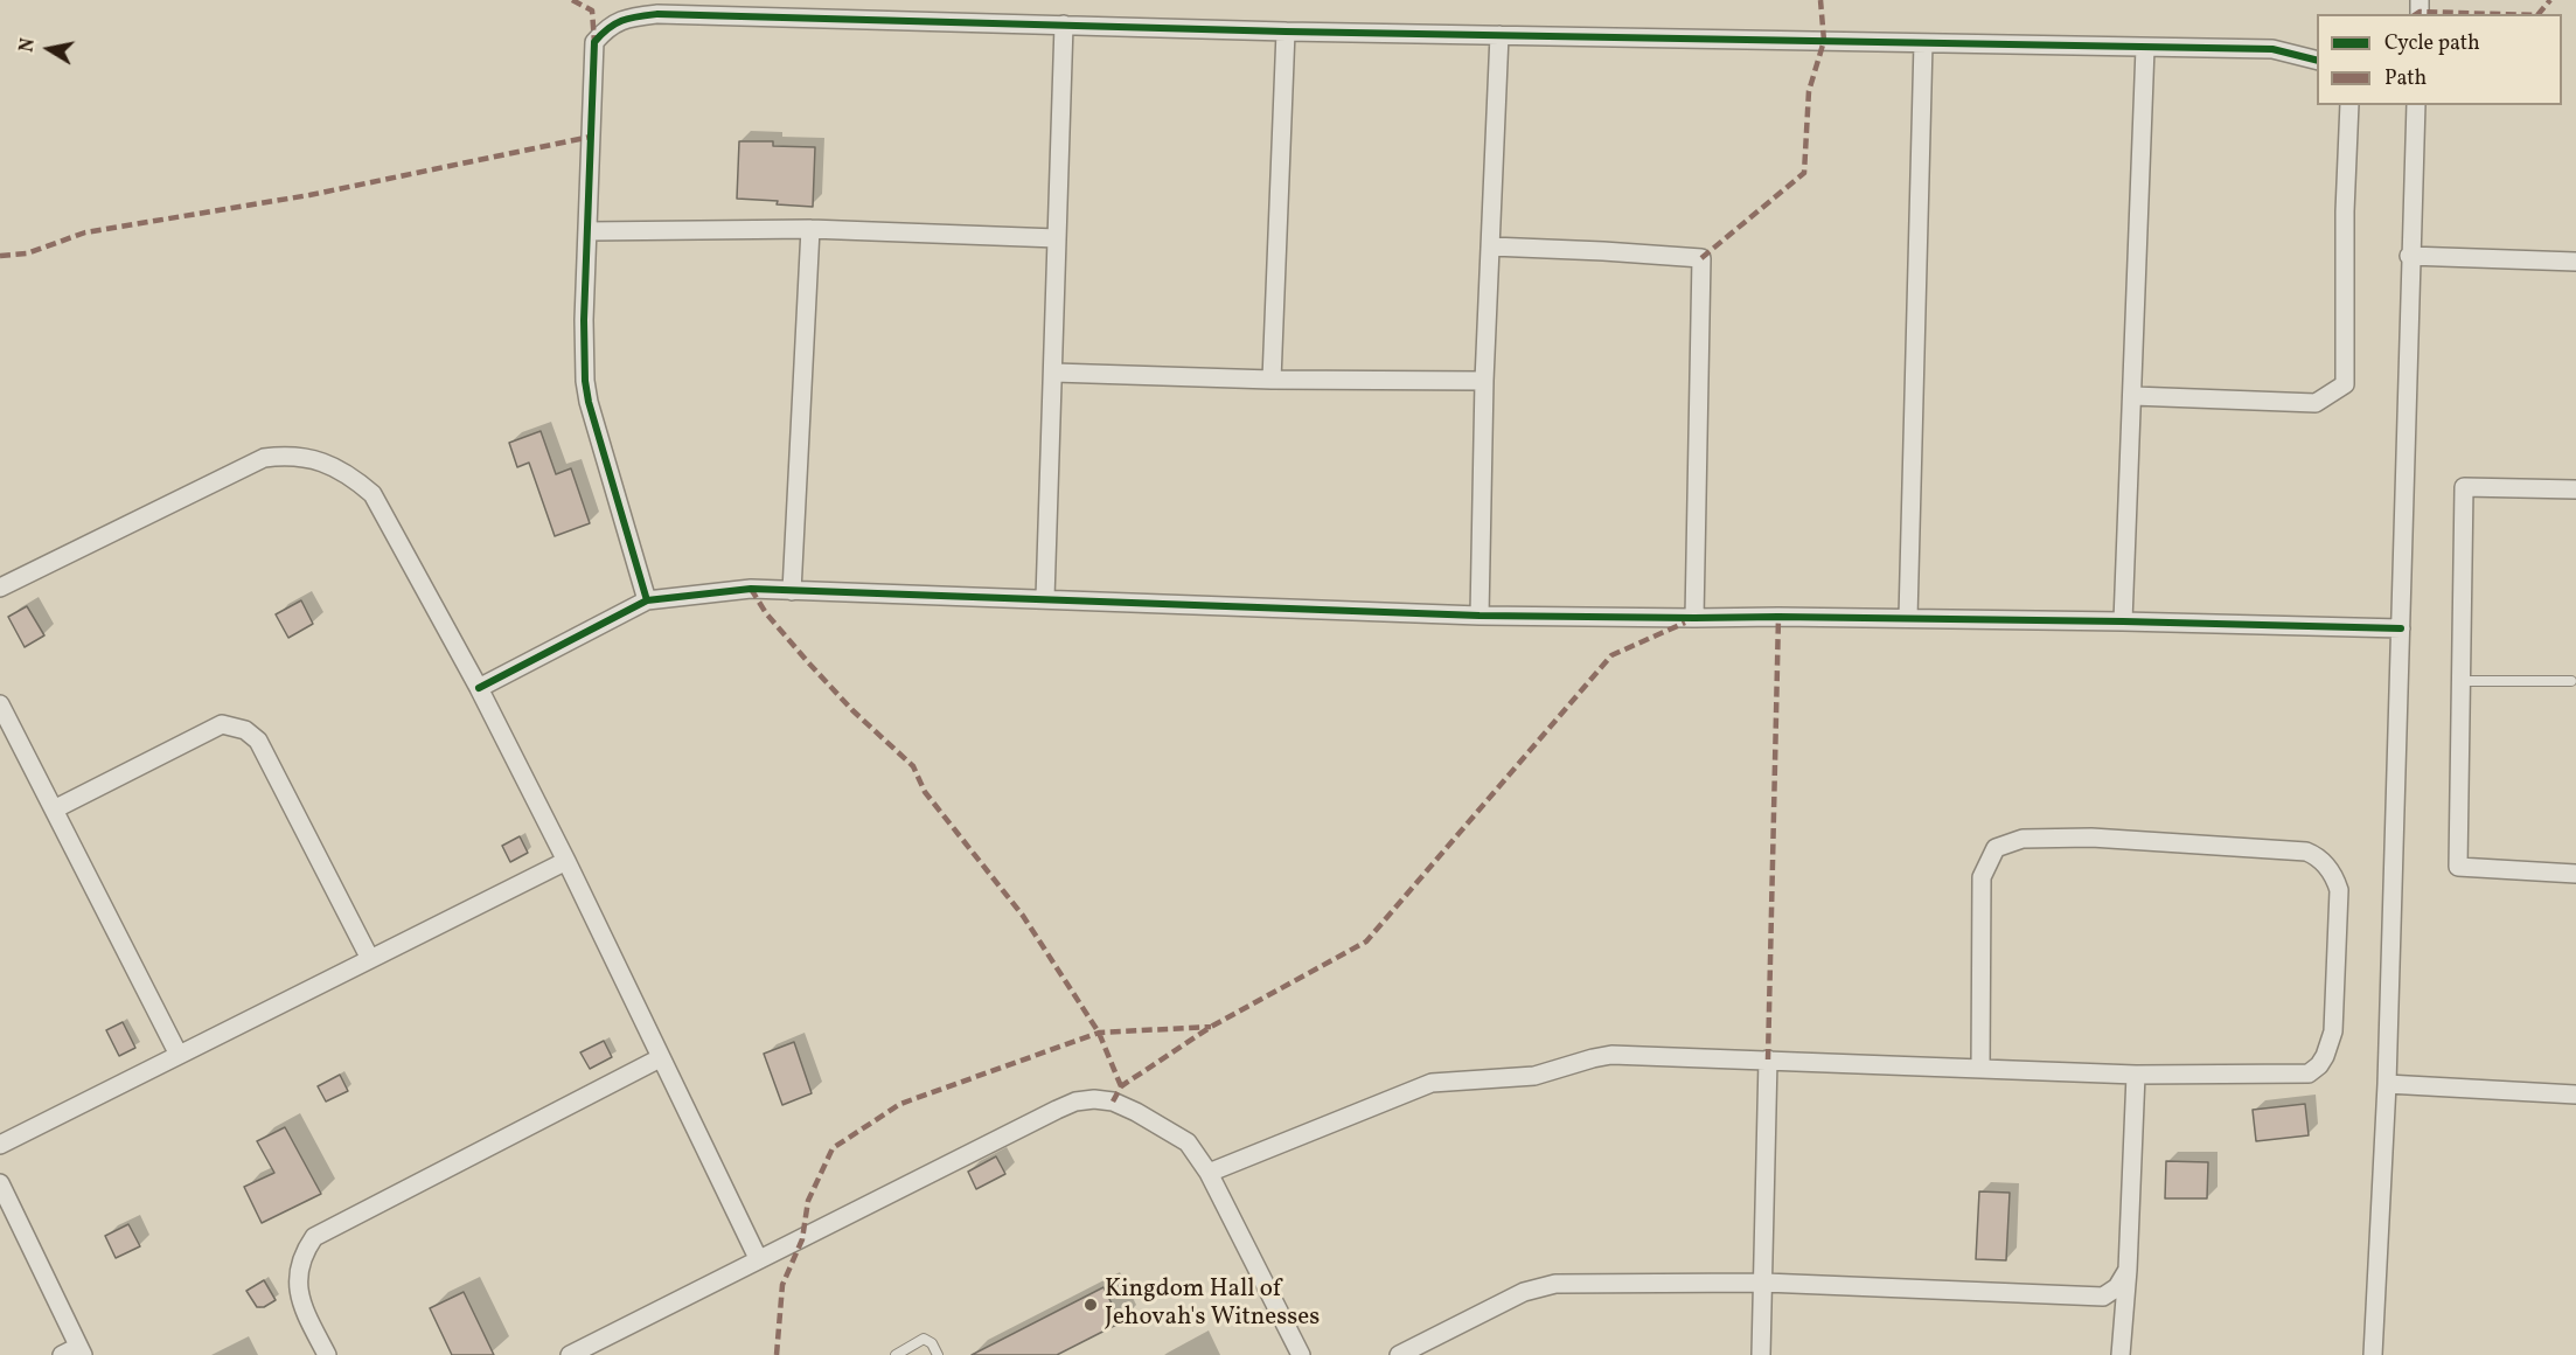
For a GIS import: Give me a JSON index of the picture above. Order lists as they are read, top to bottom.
{
  "places": ["Kingdom Hall of Jehovah's Witnesses"],
  "legend": ["Cycle path", "Path"],
  "north": "left"
}
